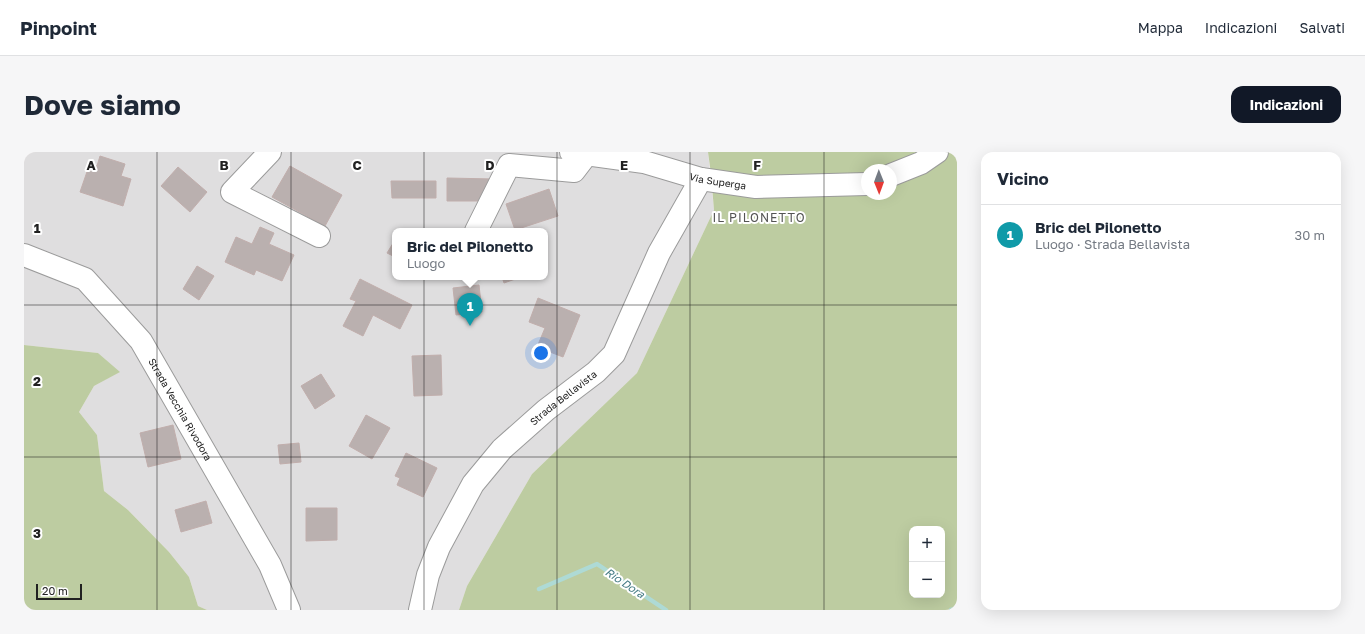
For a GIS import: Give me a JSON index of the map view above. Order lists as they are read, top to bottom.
{
  "streets": {
    "street": ["Via Superga", "Strada Bellavista", "Strada Vecchia Rivodora"]
  },
  "crossings": [
    ["Via Superga", "Strada Bellavista"]
  ],
  "districts": ["IL PILONETTO"],
  "water": ["Rio Dora"],
  "scale_bar": "20 m",
  "north": "bottom",
  "page": {
    "header": "Pinpoint",
    "nav": ["Mappa", "Indicazioni", "Salvati"],
    "buttons": "Indicazioni",
    "title": "Dove siamo",
    "heading": "Vicino",
    "list": [
      {
        "mark": "1",
        "name": "Bric del Pilonetto",
        "note": "Luogo · Strada Bellavista",
        "value": "30 m"
      }
    ],
    "popup": ["Bric del Pilonetto", "Luogo"],
    "pins": "1",
    "map_buttons": ["+", "−"],
    "scale": "20 m"
  },
  "grid": {
    "columns": [
      "A",
      "B",
      "C",
      "D",
      "E",
      "F"
    ],
    "rows": ["1", "2", "3"]
  }
}
